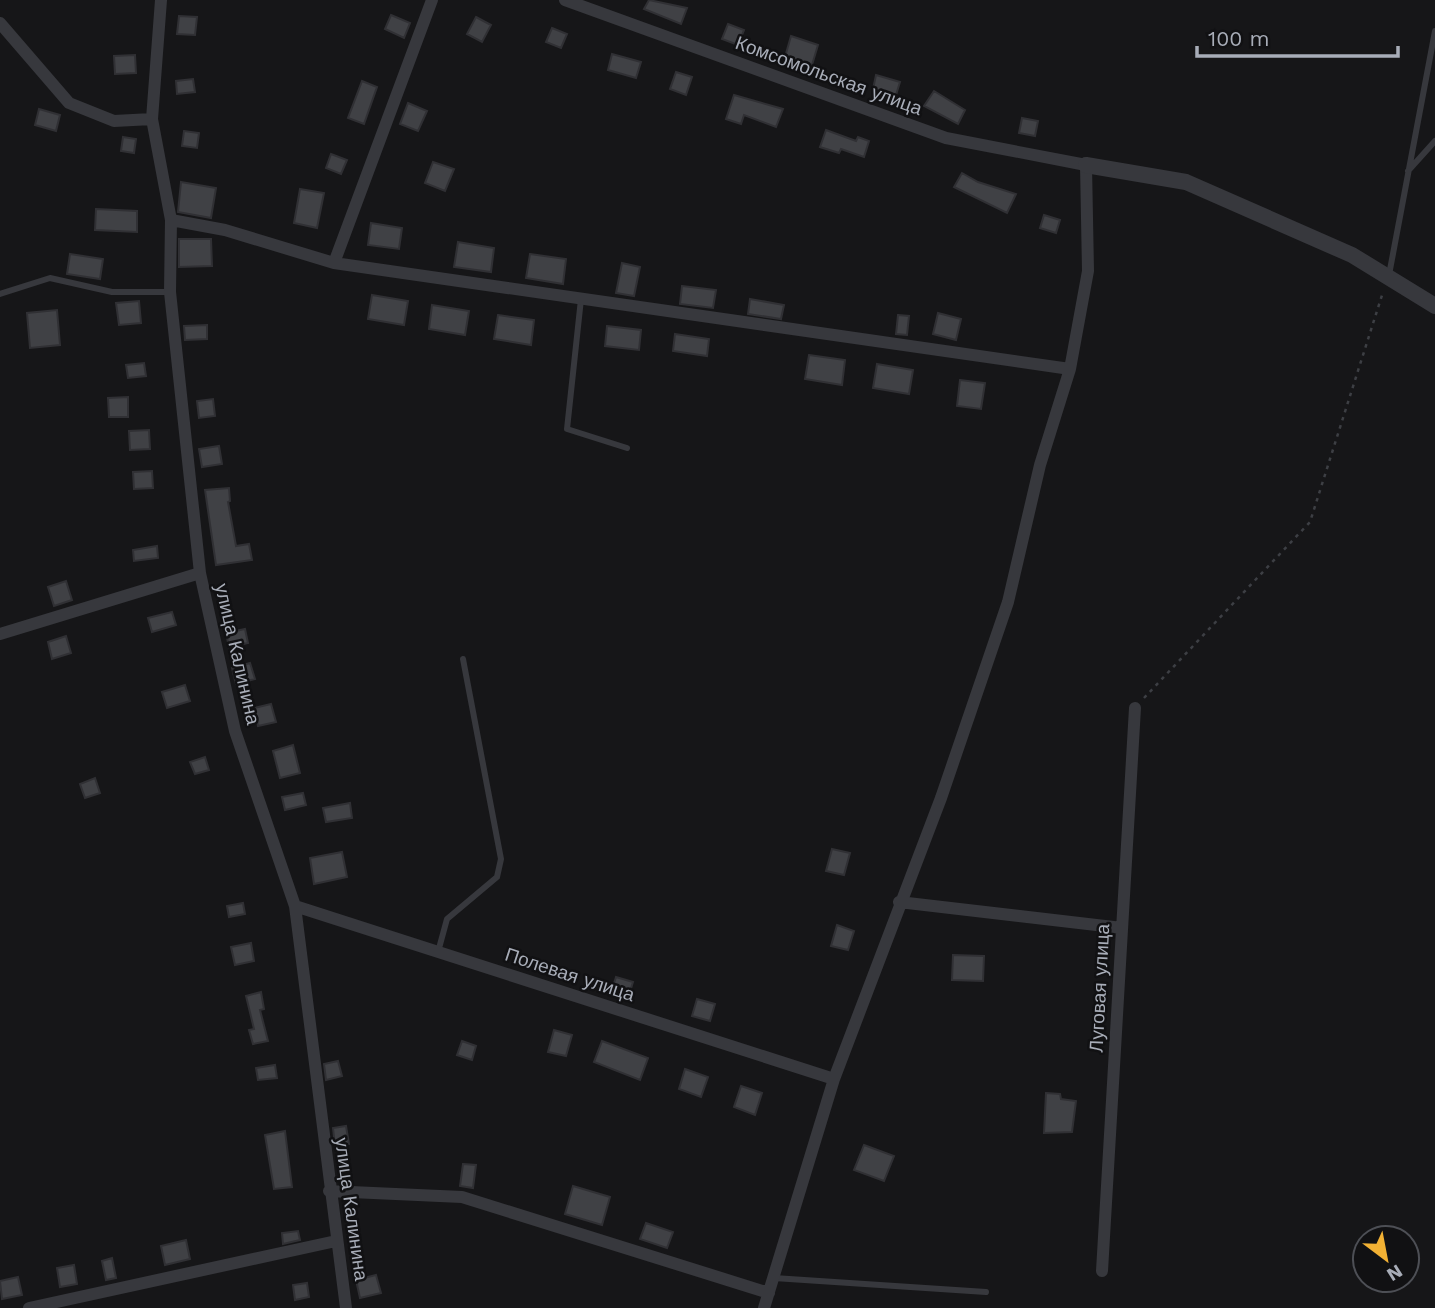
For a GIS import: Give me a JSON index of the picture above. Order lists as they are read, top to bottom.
{
  "streets": {
    "street": [
      "Комсомольская улица",
      "улица Калинина",
      "Полевая улица",
      "Луговая улица"
    ]
  },
  "crossings": [
    ["улица Калинина", "Полевая улица"]
  ],
  "scale_bar": "100 m",
  "north": "bottom right"
}
